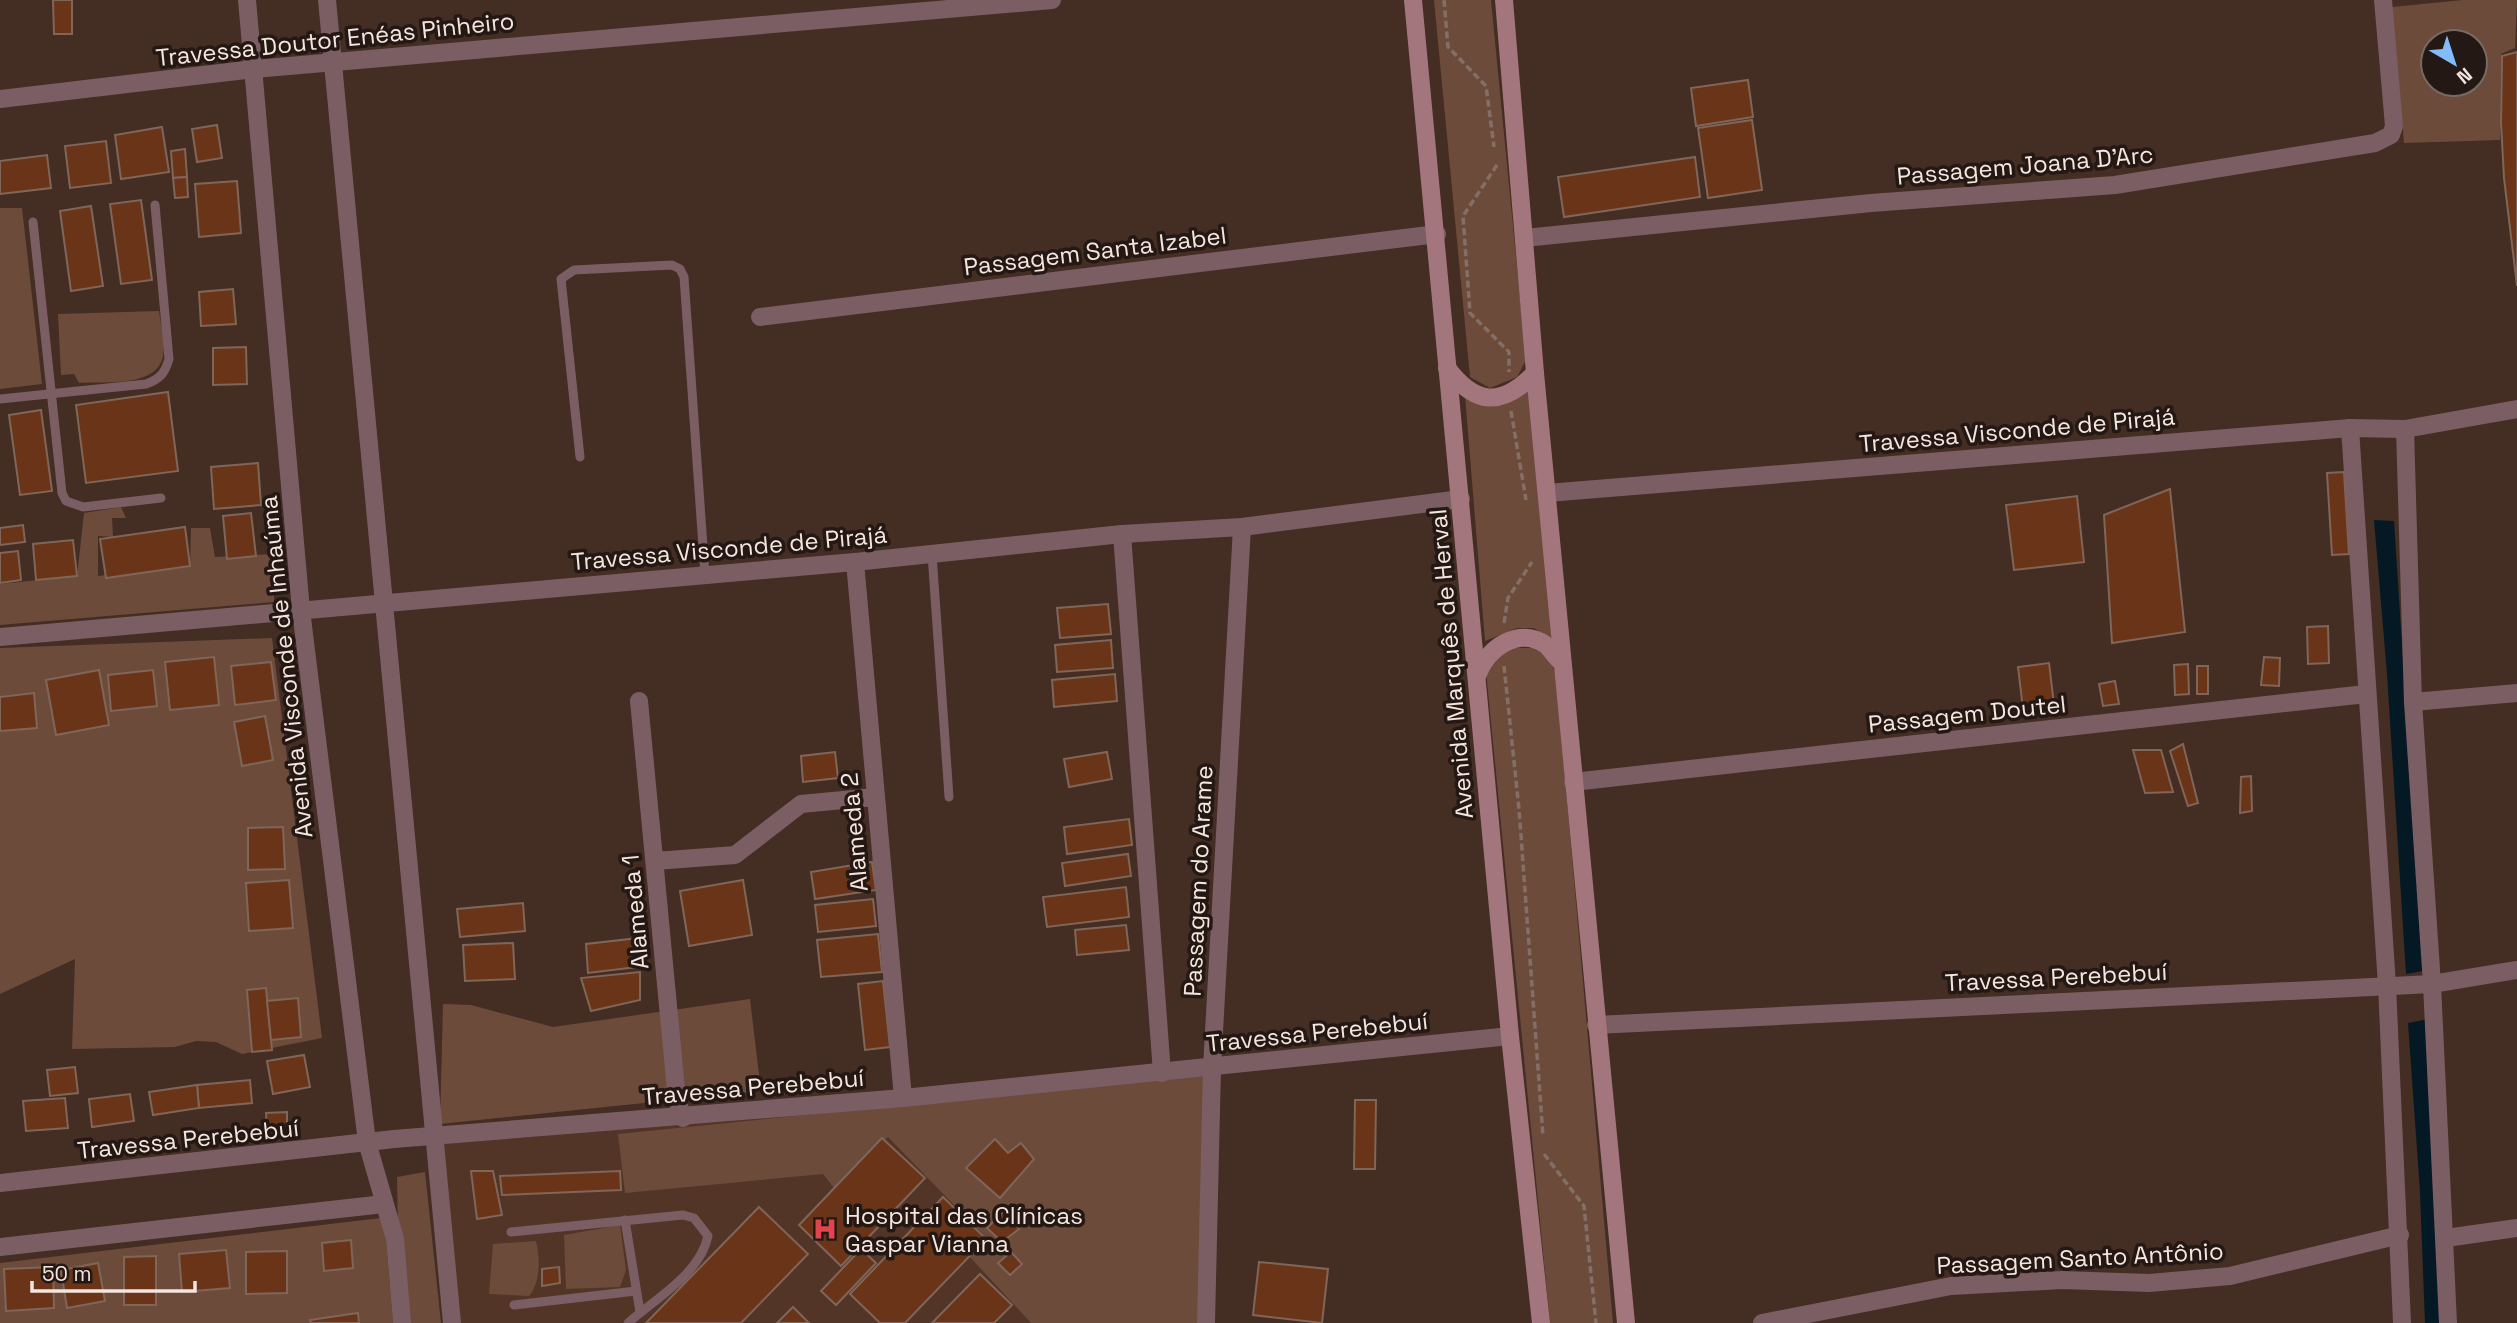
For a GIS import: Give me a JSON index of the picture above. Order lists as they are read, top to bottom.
{
  "streets": {
    "main road": ["Avenida Marquês de Herval"],
    "street": [
      "Travessa Doutor Enéas Pinheiro",
      "Passagem Joana D'Arc",
      "Passagem Santa Izabel",
      "Travessa Visconde de Pirajá",
      "Avenida Visconde de Inhaúma",
      "Passagem Doutel",
      "Alameda 2",
      "Passagem do Arame",
      "Alameda 1",
      "Travessa Perebebuí",
      "Passagem Santo Antônio"
    ]
  },
  "crossings": [
    ["Travessa Doutor Enéas Pinheiro", "Avenida Visconde de Inhaúma"],
    ["Passagem Santa Izabel", "Avenida Marquês de Herval"],
    ["Travessa Visconde de Pirajá", "Avenida Marquês de Herval"],
    ["Travessa Visconde de Pirajá", "Avenida Visconde de Inhaúma"],
    ["Travessa Visconde de Pirajá", "Alameda 2"],
    ["Travessa Visconde de Pirajá", "Passagem do Arame"],
    ["Avenida Marquês de Herval", "Travessa Perebebuí"],
    ["Avenida Visconde de Inhaúma", "Travessa Perebebuí"],
    ["Alameda 2", "Travessa Perebebuí"],
    ["Passagem do Arame", "Travessa Perebebuí"],
    ["Alameda 1", "Travessa Perebebuí"]
  ],
  "places": {
    "hospital": ["Hospital das Clínicas Gaspar Vianna"]
  },
  "scale_bar": "50 m",
  "north": "bottom right"
}
